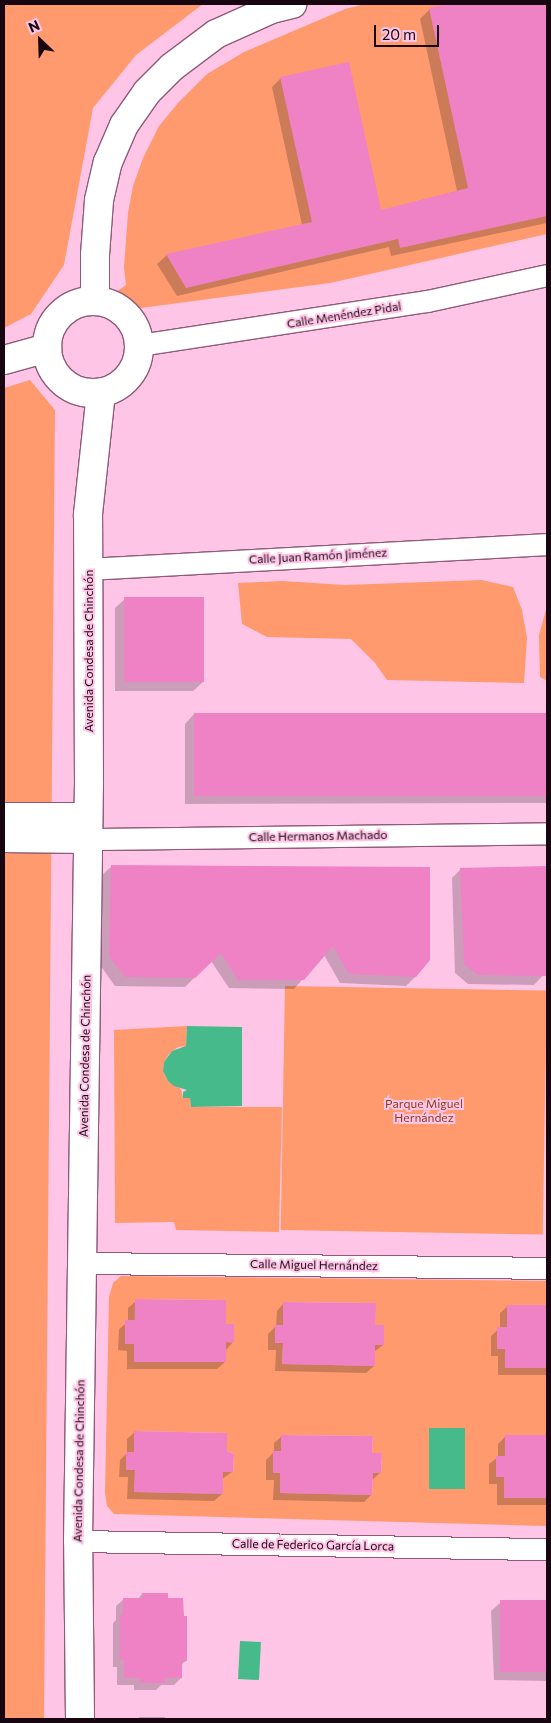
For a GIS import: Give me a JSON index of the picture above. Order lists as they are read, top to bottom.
{
  "streets": {
    "street": [
      "Calle Menéndez Pidal",
      "Calle Juan Ramón Jiménez",
      "Avenida Condesa de Chinchón",
      "Calle Hermanos Machado",
      "Calle Miguel Hernández",
      "Calle de Federico García Lorca"
    ]
  },
  "crossings": [
    ["Calle Menéndez Pidal", "Avenida Condesa de Chinchón"],
    ["Calle Juan Ramón Jiménez", "Avenida Condesa de Chinchón"],
    ["Avenida Condesa de Chinchón", "Calle Hermanos Machado"],
    ["Avenida Condesa de Chinchón", "Calle Miguel Hernández"],
    ["Avenida Condesa de Chinchón", "Calle de Federico García Lorca"]
  ],
  "parks": ["Parque Miguel Hernández"],
  "scale_bar": "20 m",
  "north": "top left"
}
